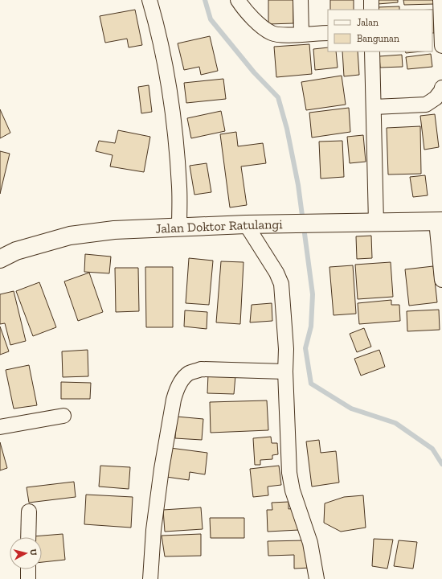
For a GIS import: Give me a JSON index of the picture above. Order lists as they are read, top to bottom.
{
  "streets": {
    "highway": ["Jalan Doktor Ratulangi"]
  },
  "legend": ["Jalan", "Bangunan"],
  "north": "right"
}
